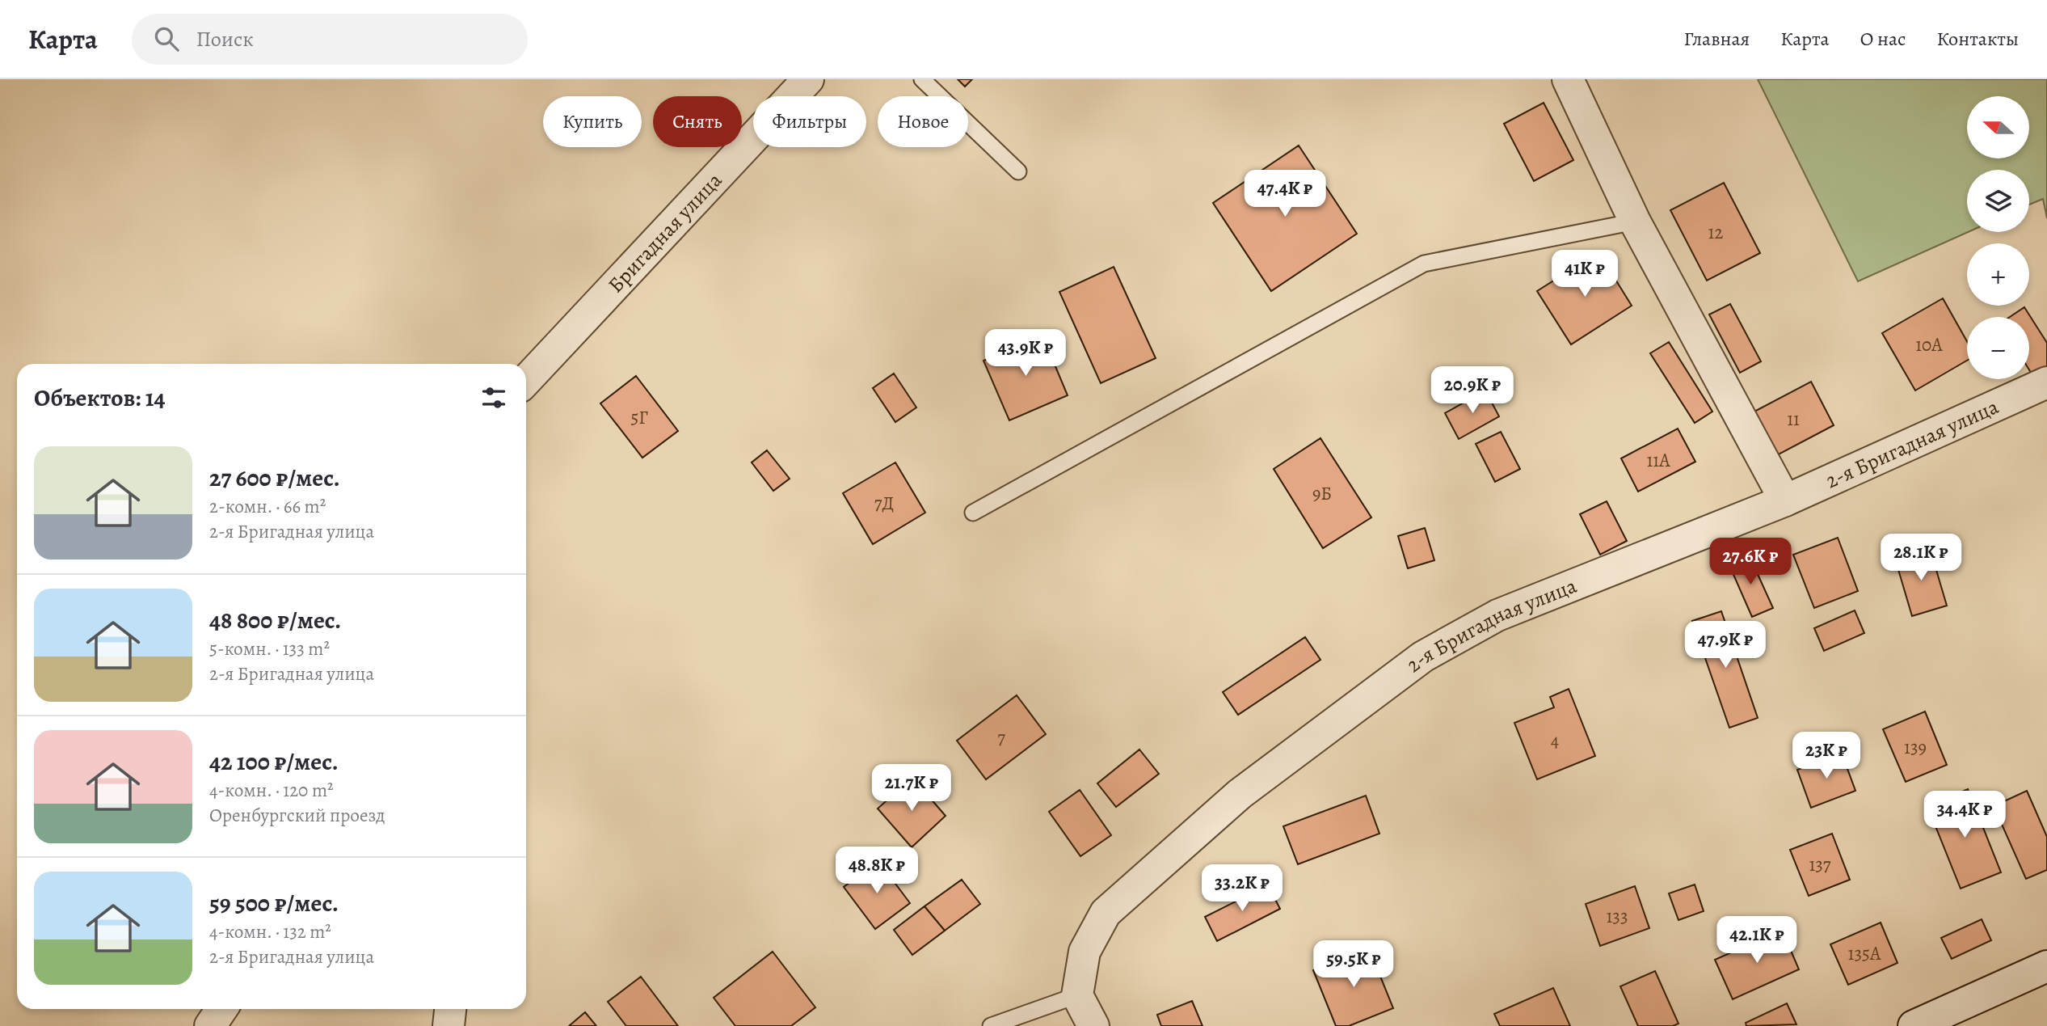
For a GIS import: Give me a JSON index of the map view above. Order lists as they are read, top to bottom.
{
  "streets": {
    "street": ["Бригадная улица", "2-я Бригадная улица"]
  },
  "house_numbers": [
    "12",
    "10А",
    "5Г",
    "11",
    "11А",
    "9Б",
    "7Д",
    "7",
    "4",
    "139",
    "137",
    "133",
    "135А"
  ],
  "north": "left",
  "page": {
    "header": "Карта",
    "search": "Поиск",
    "nav": [
      "Главная",
      "Карта",
      "О нас",
      "Контакты"
    ],
    "map_buttons": ["+", "−"],
    "chip": [
      "Купить",
      "Снять",
      "Фильтры",
      "Новое"
    ],
    "price": [
      "47.4K ₽",
      "41K ₽",
      "43.9K ₽",
      "20.9K ₽",
      "28.1K ₽",
      "27.6K ₽",
      "47.9K ₽",
      "23K ₽",
      "21.7K ₽",
      "34.4K ₽",
      "48.8K ₽",
      "33.2K ₽",
      "42.1K ₽",
      "59.5K ₽"
    ],
    "heading": "Объектов: 14",
    "list": [
      {
        "name": "27 600 ₽/мес.",
        "note": "2-комн. · 66 m² · 2-я Бригадная улица"
      },
      {
        "name": "48 800 ₽/мес.",
        "note": "5-комн. · 133 m² · 2-я Бригадная улица"
      },
      {
        "name": "42 100 ₽/мес.",
        "note": "4-комн. · 120 m² · Оренбургский проезд"
      },
      {
        "name": "59 500 ₽/мес.",
        "note": "4-комн. · 132 m² · 2-я Бригадная улица"
      }
    ]
  }
}
